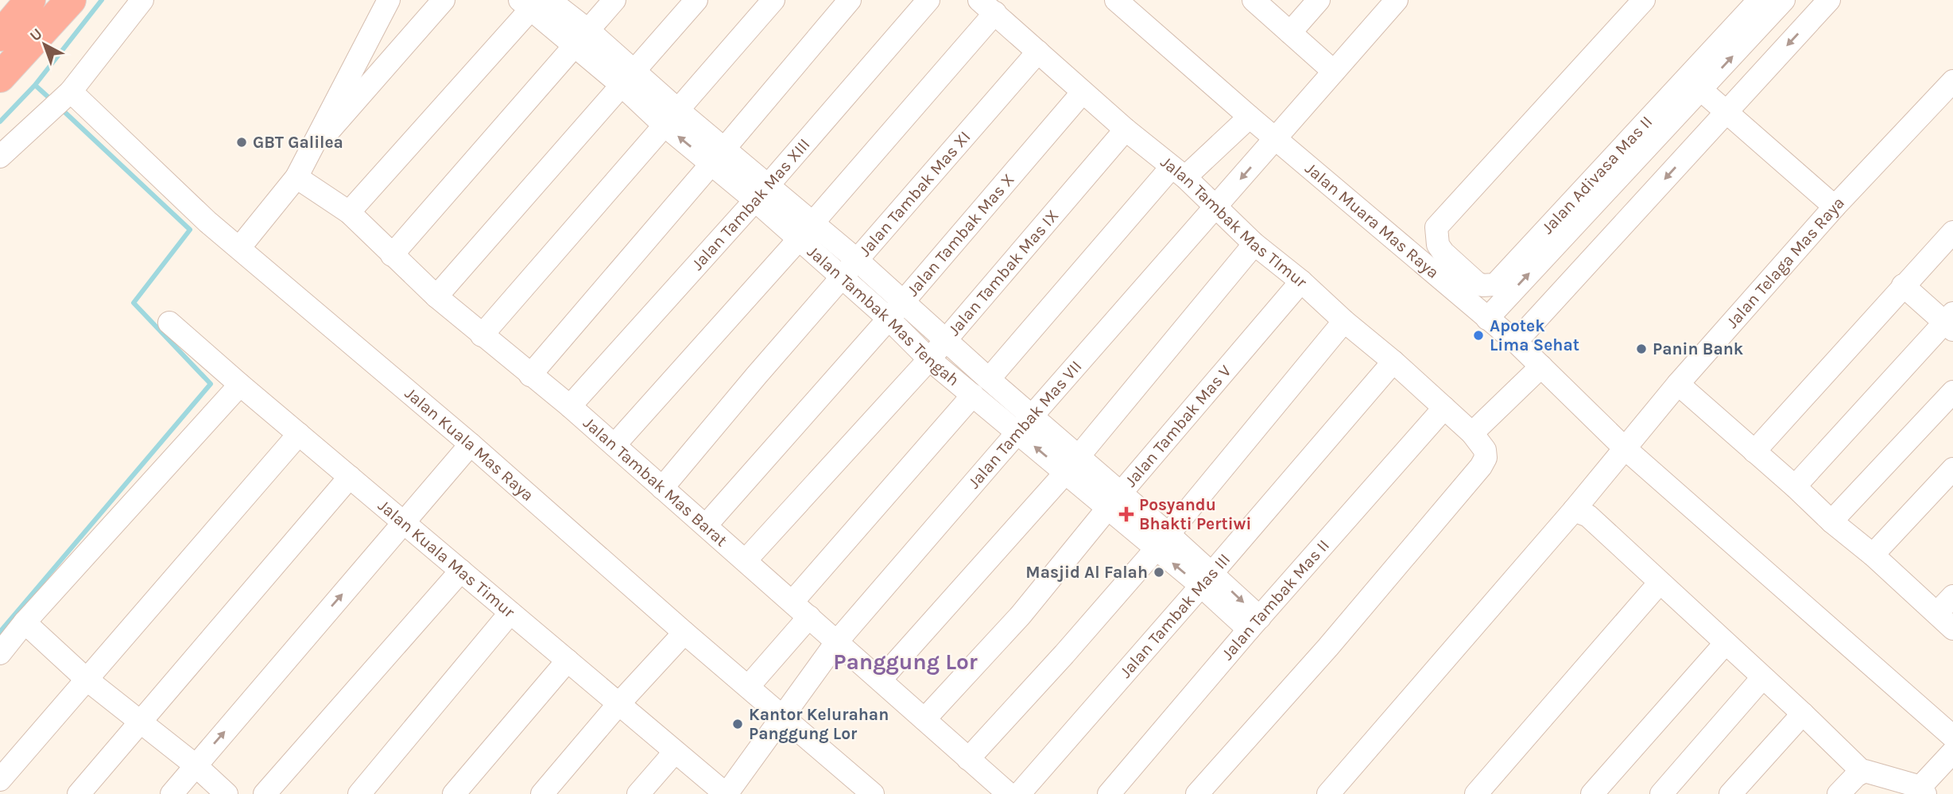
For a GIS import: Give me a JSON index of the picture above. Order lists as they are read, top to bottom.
{
  "streets": {
    "street": [
      "Jalan Adivasa Mas II",
      "Jalan Tambak Mas XI",
      "Jalan Tambak Mas XIII",
      "Jalan Muara Mas Raya",
      "Jalan Tambak Mas TImur",
      "Jalan Tambak Mas X",
      "Jalan Telaga Mas Raya",
      "Jalan Tambak Mas IX",
      "Jalan Tambak Mas Tengah",
      "Jalan Tambak Mas VII",
      "Jalan Tambak Mas V",
      "Jalan Kuala Mas Raya",
      "Jalan Tambak Mas Barat",
      "Jalan Kuala Mas Timur",
      "Jalan Tambak Mas II",
      "Jalan Tambak Mas III"
    ]
  },
  "crossings": [
    ["Jalan Tambak Mas XI", "Jalan Tambak Mas TImur"],
    ["Jalan Tambak Mas XI", "Jalan Tambak Mas Tengah"],
    ["Jalan Tambak Mas XI", "Jalan Tambak Mas Barat"],
    ["Jalan Tambak Mas XIII", "Jalan Tambak Mas Tengah"],
    ["Jalan Tambak Mas XIII", "Jalan Tambak Mas Barat"],
    ["Jalan Muara Mas Raya", "Jalan Telaga Mas Raya"],
    ["Jalan Muara Mas Raya", "Jalan Tambak Mas VII"],
    ["Jalan Tambak Mas TImur", "Jalan Tambak Mas X"],
    ["Jalan Tambak Mas TImur", "Jalan Tambak Mas IX"],
    ["Jalan Tambak Mas TImur", "Jalan Tambak Mas VII"],
    ["Jalan Tambak Mas TImur", "Jalan Tambak Mas V"],
    ["Jalan Tambak Mas TImur", "Jalan Tambak Mas II"],
    ["Jalan Tambak Mas TImur", "Jalan Tambak Mas III"],
    ["Jalan Tambak Mas X", "Jalan Tambak Mas Tengah"],
    ["Jalan Tambak Mas X", "Jalan Tambak Mas Barat"],
    ["Jalan Tambak Mas IX", "Jalan Tambak Mas Tengah"],
    ["Jalan Tambak Mas IX", "Jalan Tambak Mas Barat"],
    ["Jalan Tambak Mas Tengah", "Jalan Tambak Mas VII"],
    ["Jalan Tambak Mas Tengah", "Jalan Tambak Mas V"],
    ["Jalan Tambak Mas Tengah", "Jalan Tambak Mas II"],
    ["Jalan Tambak Mas Tengah", "Jalan Tambak Mas III"],
    ["Jalan Tambak Mas VII", "Jalan Kuala Mas Raya"],
    ["Jalan Tambak Mas VII", "Jalan Tambak Mas Barat"],
    ["Jalan Tambak Mas VII", "Jalan Kuala Mas Timur"],
    ["Jalan Tambak Mas V", "Jalan Tambak Mas Barat"]
  ],
  "districts": ["Panggung Lor"],
  "places": {
    "other": [
      "GBT Galilea",
      "Apotek Lima Sehat",
      "Panin Bank",
      "Masjid Al Falah",
      "Kantor Kelurahan Panggung Lor"
    ],
    "health": ["Posyandu Bhakti Pertiwi"]
  },
  "north": "top left"
}
